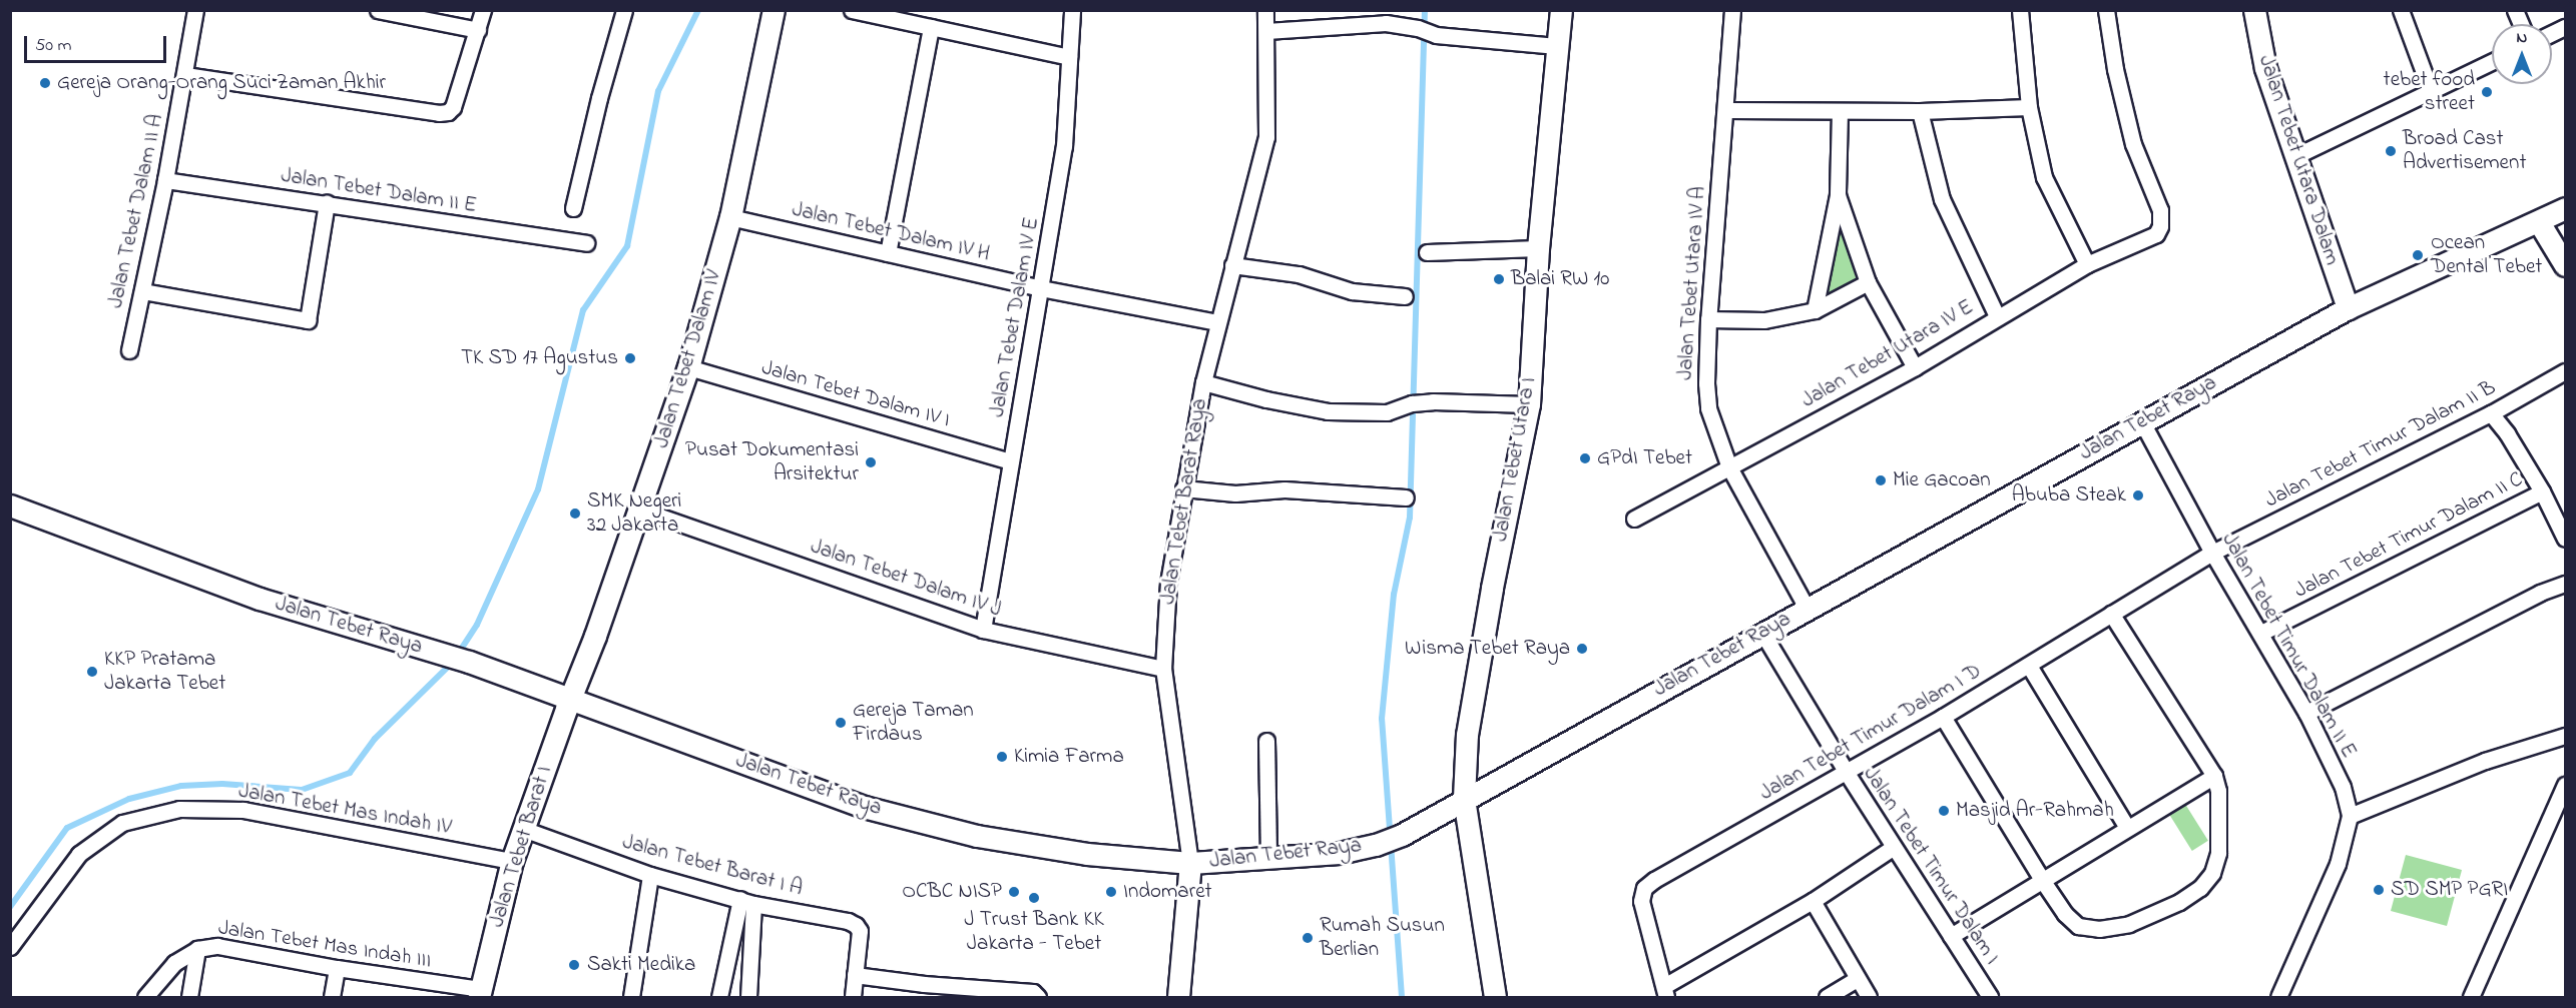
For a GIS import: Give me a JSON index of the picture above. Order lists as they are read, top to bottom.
{
  "streets": {
    "main road": [
      "Jalan Tebet Utara Dalam",
      "Jalan Tebet Dalam IV",
      "Jalan Tebet Raya",
      "Jalan Tebet Utara I",
      "Jalan Tebet Barat Raya",
      "Jalan Tebet Barat I"
    ],
    "street": [
      "Jalan Tebet Dalam II E",
      "Jalan Tebet Dalam II A",
      "Jalan Tebet Dalam IV H",
      "Jalan Tebet Utara IV A",
      "Jalan Tebet Dalam IV E",
      "Jalan Tebet Utara IV E",
      "Jalan Tebet Dalam IV I",
      "Jalan Tebet Timur Dalam II B",
      "Jalan Tebet Timur Dalam II C",
      "Jalan Tebet Dalam IV J",
      "Jalan Tebet Timur Dalam II E",
      "Jalan Tebet Timur Dalam I D",
      "Jalan Tebet Mas Indah IV",
      "Jalan Tebet Barat I A",
      "Jalan Tebet Timur Dalam I",
      "Jalan Tebet Mas Indah III"
    ]
  },
  "crossings": [
    ["Jalan Tebet Utara Dalam", "Jalan Tebet Raya"],
    ["Jalan Tebet Dalam II E", "Jalan Tebet Dalam II A"],
    ["Jalan Tebet Dalam IV H", "Jalan Tebet Dalam IV E"],
    ["Jalan Tebet Dalam IV H", "Jalan Tebet Dalam IV"],
    ["Jalan Tebet Dalam IV H", "Jalan Tebet Barat Raya"],
    ["Jalan Tebet Utara IV A", "Jalan Tebet Utara IV E"],
    ["Jalan Tebet Utara IV A", "Jalan Tebet Raya"],
    ["Jalan Tebet Dalam IV E", "Jalan Tebet Dalam IV I"],
    ["Jalan Tebet Dalam IV E", "Jalan Tebet Dalam IV J"],
    ["Jalan Tebet Dalam IV", "Jalan Tebet Dalam IV I"],
    ["Jalan Tebet Dalam IV", "Jalan Tebet Raya"],
    ["Jalan Tebet Dalam IV", "Jalan Tebet Dalam IV J"],
    ["Jalan Tebet Dalam IV", "Jalan Tebet Barat I"],
    ["Jalan Tebet Raya", "Jalan Tebet Utara I"],
    ["Jalan Tebet Raya", "Jalan Tebet Barat Raya"],
    ["Jalan Tebet Raya", "Jalan Tebet Timur Dalam II E"],
    ["Jalan Tebet Raya", "Jalan Tebet Barat I"],
    ["Jalan Tebet Raya", "Jalan Tebet Timur Dalam I"],
    ["Jalan Tebet Timur Dalam II B", "Jalan Tebet Timur Dalam II E"],
    ["Jalan Tebet Timur Dalam II B", "Jalan Tebet Timur Dalam I D"],
    ["Jalan Tebet Barat Raya", "Jalan Tebet Dalam IV J"],
    ["Jalan Tebet Timur Dalam II C", "Jalan Tebet Timur Dalam II E"],
    ["Jalan Tebet Timur Dalam II E", "Jalan Tebet Timur Dalam I D"],
    ["Jalan Tebet Timur Dalam I D", "Jalan Tebet Timur Dalam I"],
    ["Jalan Tebet Mas Indah IV", "Jalan Tebet Barat I"],
    ["Jalan Tebet Barat I", "Jalan Tebet Barat I A"],
    ["Jalan Tebet Barat I", "Jalan Tebet Mas Indah III"]
  ],
  "places": [
    "Gereja Orang-Orang Suci Zaman Akhir",
    "tebet food street",
    "Broad Cast Advertisement",
    "Ocean Dental Tebet",
    "Balai RW 10",
    "TK SD 17 Agustus",
    "GPdI Tebet",
    "Pusat Dokumentasi Arsitektur",
    "Mie Gacoan",
    "Abuba Steak",
    "SMK Negeri 32 Jakarta",
    "Wisma Tebet Raya",
    "KKP Pratama Jakarta Tebet",
    "Gereja Taman Firdaus",
    "Kimia Farma",
    "Masjid Ar-Rahmah",
    "SD SMP PGRI",
    "OCBC NISP",
    "Indomaret",
    "J Trust Bank KK Jakarta - Tebet",
    "Rumah Susun Berlian",
    "Sakti Medika"
  ],
  "scale_bar": "50 m",
  "north": "top"
}
